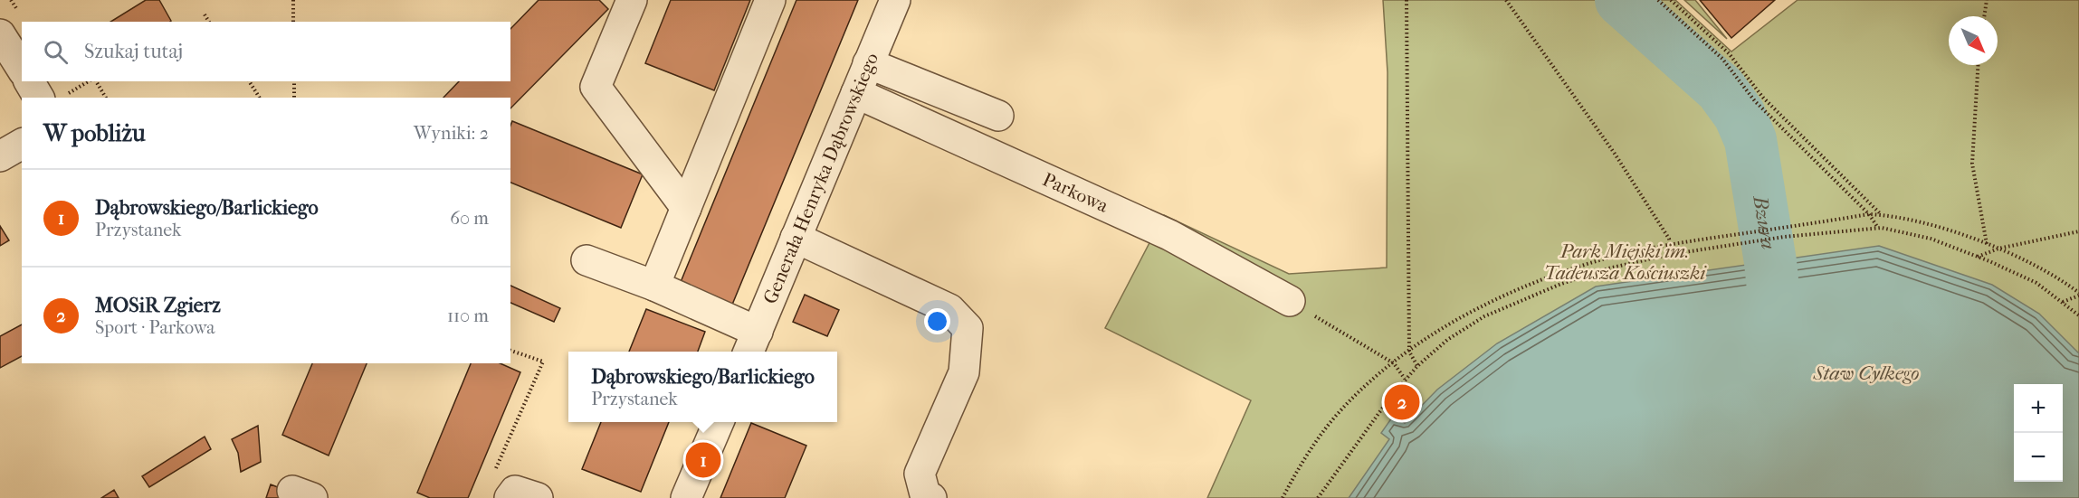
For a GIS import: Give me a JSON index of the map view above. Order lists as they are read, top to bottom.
{
  "streets": {
    "street": ["Generała Henryka Dąbrowskiego", "Parkowa"]
  },
  "crossings": [
    ["Generała Henryka Dąbrowskiego", "Parkowa"]
  ],
  "water": ["Bzura", "Staw Cylkego"],
  "parks": ["Park Miejski im. Tadeusza Kościuszki"],
  "north": "bottom right",
  "page": {
    "search": "Szukaj tutaj",
    "heading": ["W pobliżu", "Wyniki: 2"],
    "list": [
      {
        "mark": "1",
        "name": "Dąbrowskiego/Barlickiego",
        "note": "Przystanek",
        "value": "60 m"
      },
      {
        "mark": "2",
        "name": "MOSiR Zgierz",
        "note": "Sport · Parkowa",
        "value": "110 m"
      }
    ],
    "popup": ["Dąbrowskiego/Barlickiego", "Przystanek"],
    "pins": ["2", "1"],
    "map_buttons": ["+", "−"]
  }
}
